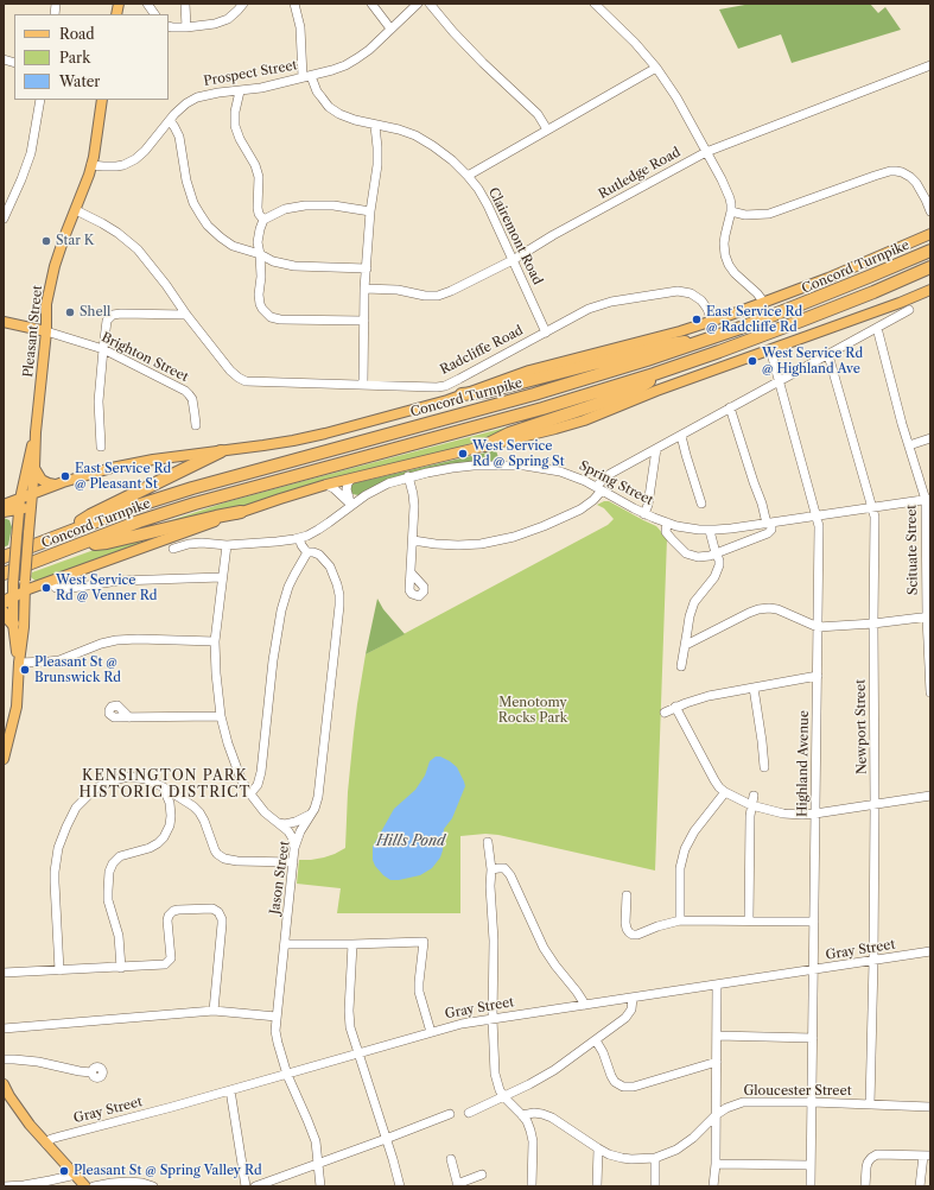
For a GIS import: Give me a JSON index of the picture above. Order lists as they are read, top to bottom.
{
  "streets": {
    "highway": ["Concord Turnpike"],
    "main road": ["Pleasant Street", "Brighton Street"],
    "street": [
      "Prospect Street",
      "Rutledge Road",
      "Clairemont Road",
      "Radcliffe Road",
      "Spring Street",
      "Scituate Street",
      "Newport Street",
      "Highland Avenue",
      "Jason Street",
      "Gray Street",
      "Gloucester Street"
    ]
  },
  "crossings": [
    ["Prospect Street", "Clairemont Road"],
    ["Prospect Street", "Pleasant Street"],
    ["Rutledge Road", "Clairemont Road"],
    ["Clairemont Road", "Radcliffe Road"],
    ["Concord Turnpike", "Pleasant Street"],
    ["Concord Turnpike", "Radcliffe Road"],
    ["Pleasant Street", "Brighton Street"],
    ["Spring Street", "Scituate Street"],
    ["Spring Street", "Newport Street"],
    ["Spring Street", "Highland Avenue"],
    ["Spring Street", "Jason Street"],
    ["Newport Street", "Gray Street"],
    ["Newport Street", "Gloucester Street"],
    ["Highland Avenue", "Gray Street"],
    ["Highland Avenue", "Gloucester Street"],
    ["Jason Street", "Gray Street"]
  ],
  "districts": ["KENSINGTON PARK HISTORIC DISTRICT"],
  "water": ["Hills Pond"],
  "parks": ["Menotomy Rocks Park"],
  "places": [
    "Star K",
    "Shell",
    "East Service Rd @ Radcliffe Rd",
    "West Service Rd @ Highland Ave",
    "West Service Rd @ Spring St",
    "East Service Rd @ Pleasant St",
    "West Service Rd @ Venner Rd",
    "Pleasant St @ Brunswick Rd",
    "Pleasant St @ Spring Valley Rd"
  ],
  "legend": ["Road", "Park", "Water"]
}
